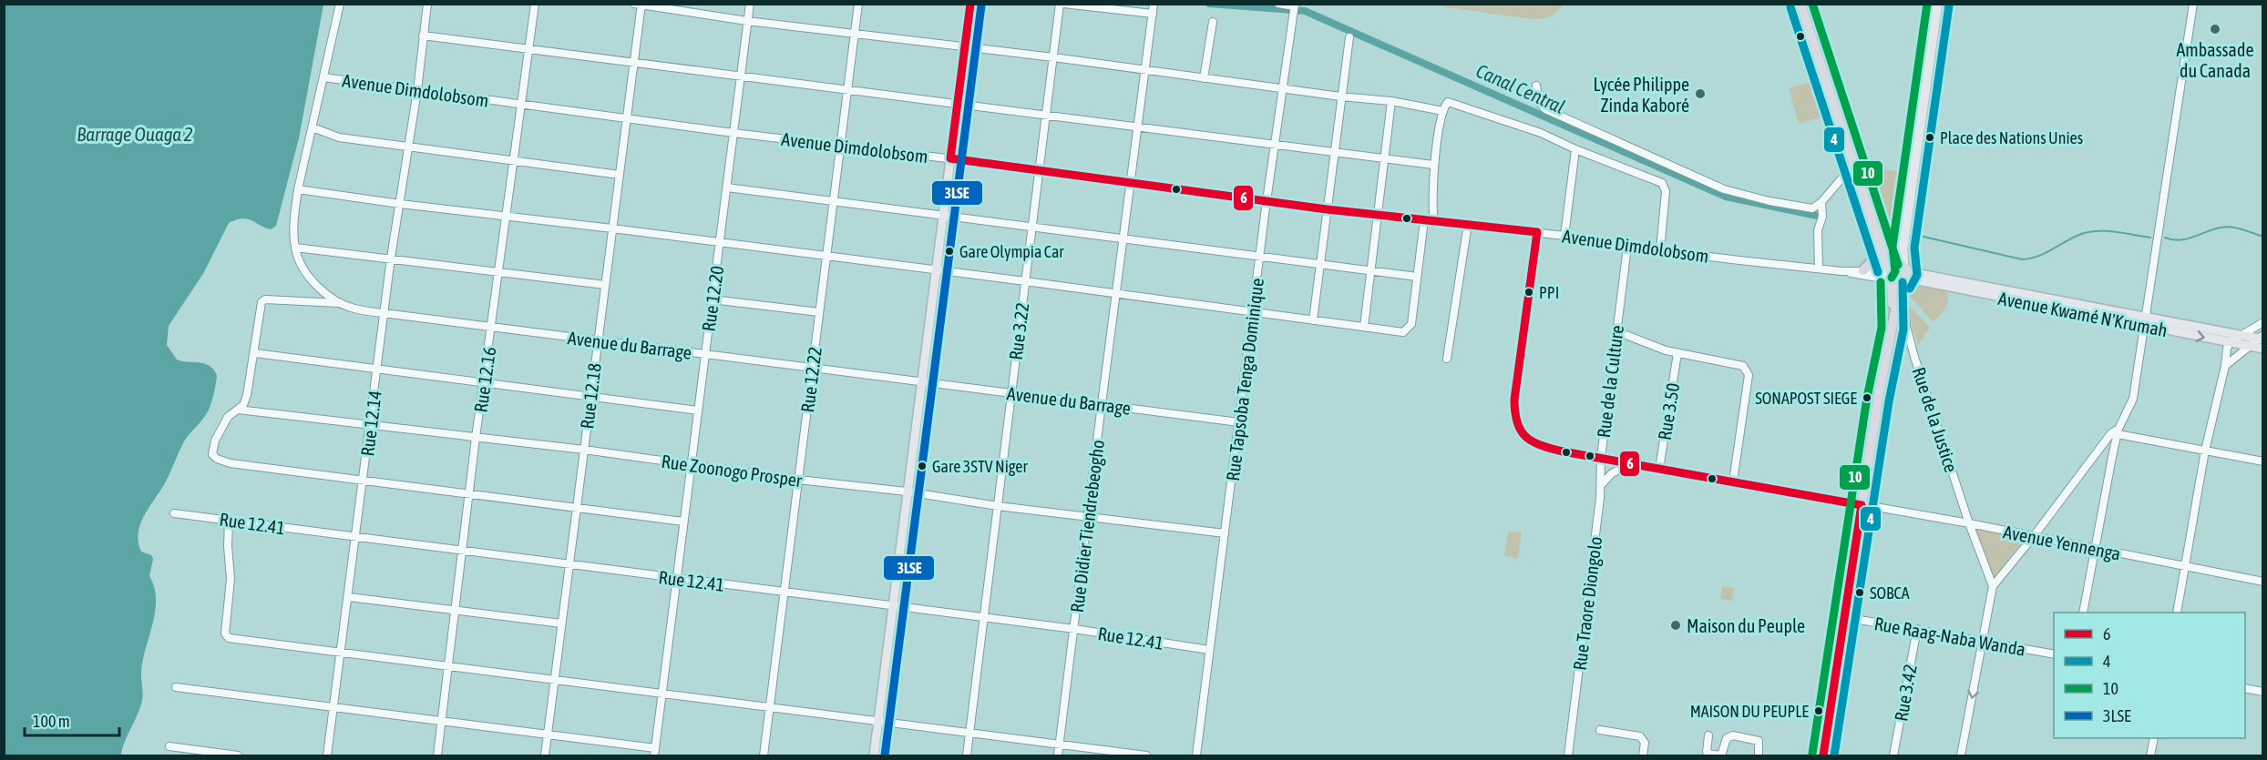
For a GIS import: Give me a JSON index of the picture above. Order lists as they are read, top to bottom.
{
  "streets": {
    "main road": ["Avenue Kwamé N'Krumah"],
    "street": [
      "Avenue Dimdolobsom",
      "Rue 12.20",
      "Rue 3.22",
      "Avenue du Barrage",
      "Rue 12.16",
      "Rue 12.22",
      "Rue Tapsoba Tenga Dominique",
      "Rue de la Culture",
      "Rue 12.18",
      "Rue 3.50",
      "Rue de la Justice",
      "Rue 12.14",
      "Rue Zoonogo Prosper",
      "Rue 12.41",
      "Rue Didier Tiendrebeogho",
      "Avenue Yennenga",
      "Rue Traore Diongolo",
      "Rue Raag-Naba Wanda",
      "Rue 3.42"
    ]
  },
  "crossings": [
    ["Avenue Dimdolobsom", "Rue 12.20"],
    ["Avenue Dimdolobsom", "Avenue Kwamé N'Krumah"],
    ["Avenue Dimdolobsom", "Rue 3.22"],
    ["Avenue Dimdolobsom", "Avenue du Barrage"],
    ["Avenue Dimdolobsom", "Rue 12.16"],
    ["Avenue Dimdolobsom", "Rue 12.22"],
    ["Avenue Dimdolobsom", "Rue Tapsoba Tenga Dominique"],
    ["Avenue Dimdolobsom", "Rue de la Culture"],
    ["Avenue Dimdolobsom", "Rue 12.18"],
    ["Avenue Dimdolobsom", "Rue de la Justice"],
    ["Avenue Dimdolobsom", "Rue 12.14"],
    ["Avenue Dimdolobsom", "Rue Didier Tiendrebeogho"],
    ["Rue 12.20", "Avenue du Barrage"],
    ["Rue 12.20", "Rue Zoonogo Prosper"],
    ["Rue 12.20", "Rue 12.41"],
    ["Avenue Kwamé N'Krumah", "Rue de la Justice"],
    ["Rue 3.22", "Avenue du Barrage"],
    ["Rue 3.22", "Rue Zoonogo Prosper"],
    ["Rue 3.22", "Rue 12.41"],
    ["Avenue du Barrage", "Rue 12.16"],
    ["Avenue du Barrage", "Rue 12.22"],
    ["Avenue du Barrage", "Rue Tapsoba Tenga Dominique"],
    ["Avenue du Barrage", "Rue 12.18"],
    ["Avenue du Barrage", "Rue 12.14"],
    ["Avenue du Barrage", "Rue Didier Tiendrebeogho"],
    ["Rue 12.16", "Rue Zoonogo Prosper"],
    ["Rue 12.16", "Rue 12.41"],
    ["Rue 12.22", "Rue Zoonogo Prosper"],
    ["Rue 12.22", "Rue 12.41"],
    ["Rue Tapsoba Tenga Dominique", "Rue Zoonogo Prosper"],
    ["Rue Tapsoba Tenga Dominique", "Rue 12.41"],
    ["Rue de la Culture", "Avenue Yennenga"],
    ["Rue de la Culture", "Rue Traore Diongolo"],
    ["Rue 12.18", "Rue Zoonogo Prosper"],
    ["Rue 12.18", "Rue 12.41"],
    ["Rue 3.50", "Avenue Yennenga"],
    ["Rue de la Justice", "Avenue Yennenga"],
    ["Rue 12.14", "Rue Zoonogo Prosper"],
    ["Rue 12.14", "Rue 12.41"],
    ["Rue Zoonogo Prosper", "Rue Didier Tiendrebeogho"],
    ["Rue 12.41", "Rue Didier Tiendrebeogho"],
    ["Avenue Yennenga", "Rue Traore Diongolo"],
    ["Rue Raag-Naba Wanda", "Rue 3.42"]
  ],
  "water": ["Canal Central", "Barrage Ouaga 2"],
  "places": [
    "Ambassade du Canada",
    "Lycée Philippe Zinda Kaboré",
    "Place des Nations Unies",
    "Gare Olympia Car",
    "PPI",
    "SONAPOST SIEGE",
    "Gare 3STV Niger",
    "SOBCA",
    "Maison du Peuple",
    "MAISON DU PEUPLE"
  ],
  "lines": [
    "transit line 6",
    "transit line 10",
    "transit line 4",
    "transit line 3LSE"
  ],
  "legend": [
    "6",
    "4",
    "10",
    "3LSE"
  ],
  "scale_bar": "100 m"
}
